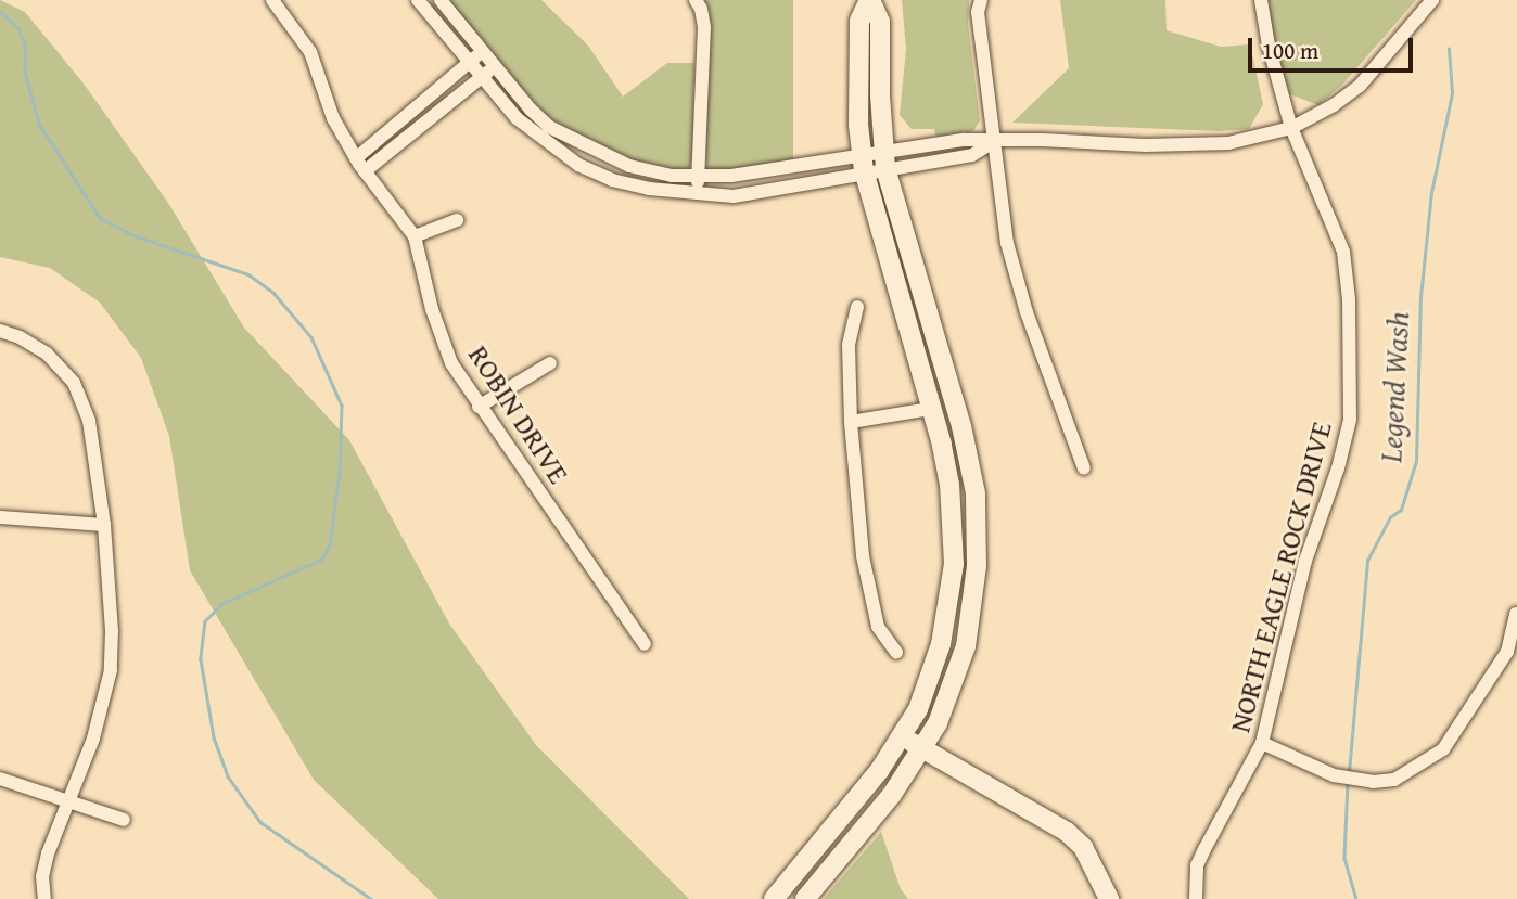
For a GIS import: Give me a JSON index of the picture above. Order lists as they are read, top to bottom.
{
  "streets": {
    "street": ["ROBIN DRIVE", "NORTH EAGLE ROCK DRIVE"]
  },
  "water": ["Legend Wash"],
  "scale_bar": "100 m"
}
